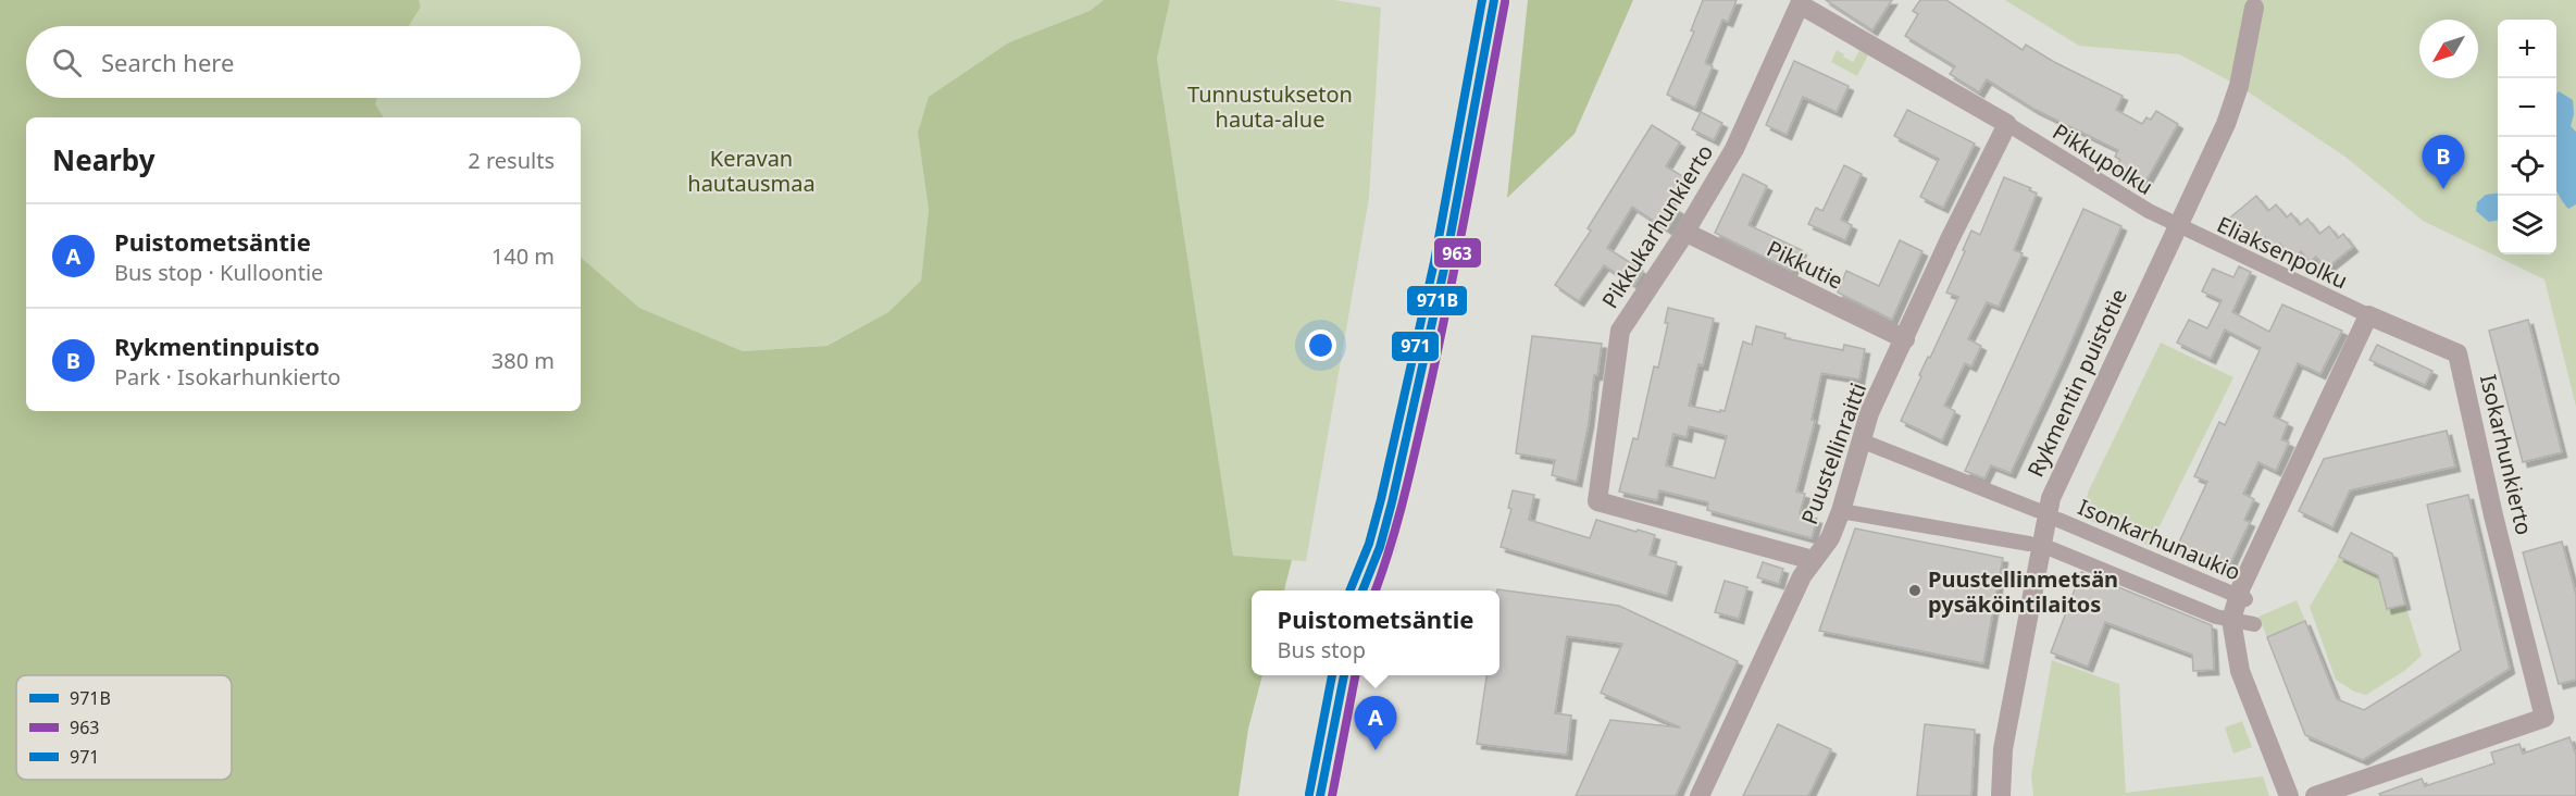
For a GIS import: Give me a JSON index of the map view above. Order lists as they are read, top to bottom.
{
  "streets": {
    "street": [
      "Pikkupolku",
      "Pikkukarhunkierto",
      "Eliaksenpolku",
      "Pikkutie",
      "Rykmentin puistotie",
      "Puustellinraitti",
      "Isokarhunkierto",
      "Isonkarhunaukio"
    ]
  },
  "crossings": [
    ["Pikkupolku", "Pikkukarhunkierto"],
    ["Pikkupolku", "Eliaksenpolku"],
    ["Pikkupolku", "Rykmentin puistotie"],
    ["Pikkupolku", "Puustellinraitti"],
    ["Pikkukarhunkierto", "Pikkutie"],
    ["Pikkukarhunkierto", "Puustellinraitti"],
    ["Eliaksenpolku", "Rykmentin puistotie"],
    ["Eliaksenpolku", "Isokarhunkierto"],
    ["Pikkutie", "Puustellinraitti"]
  ],
  "parks": ["Tunnustukseton hauta-alue", "Keravan hautausmaa"],
  "places": ["Puustellinmetsän pysäköintilaitos"],
  "lines": ["transit line 971B", "transit line 971", "transit line 963"],
  "legend": ["971B", "963", "971"],
  "north": "bottom left",
  "page": {
    "map_buttons": ["+", "−"],
    "search": "Search here",
    "heading": ["Nearby", "2 results"],
    "pins": ["B", "A"],
    "list": [
      {
        "mark": "A",
        "name": "Puistometsäntie",
        "note": "Bus stop · Kulloontie",
        "value": "140 m"
      },
      {
        "mark": "B",
        "name": "Rykmentinpuisto",
        "note": "Park · Isokarhunkierto",
        "value": "380 m"
      }
    ],
    "popup": ["Puistometsäntie", "Bus stop"]
  }
}
